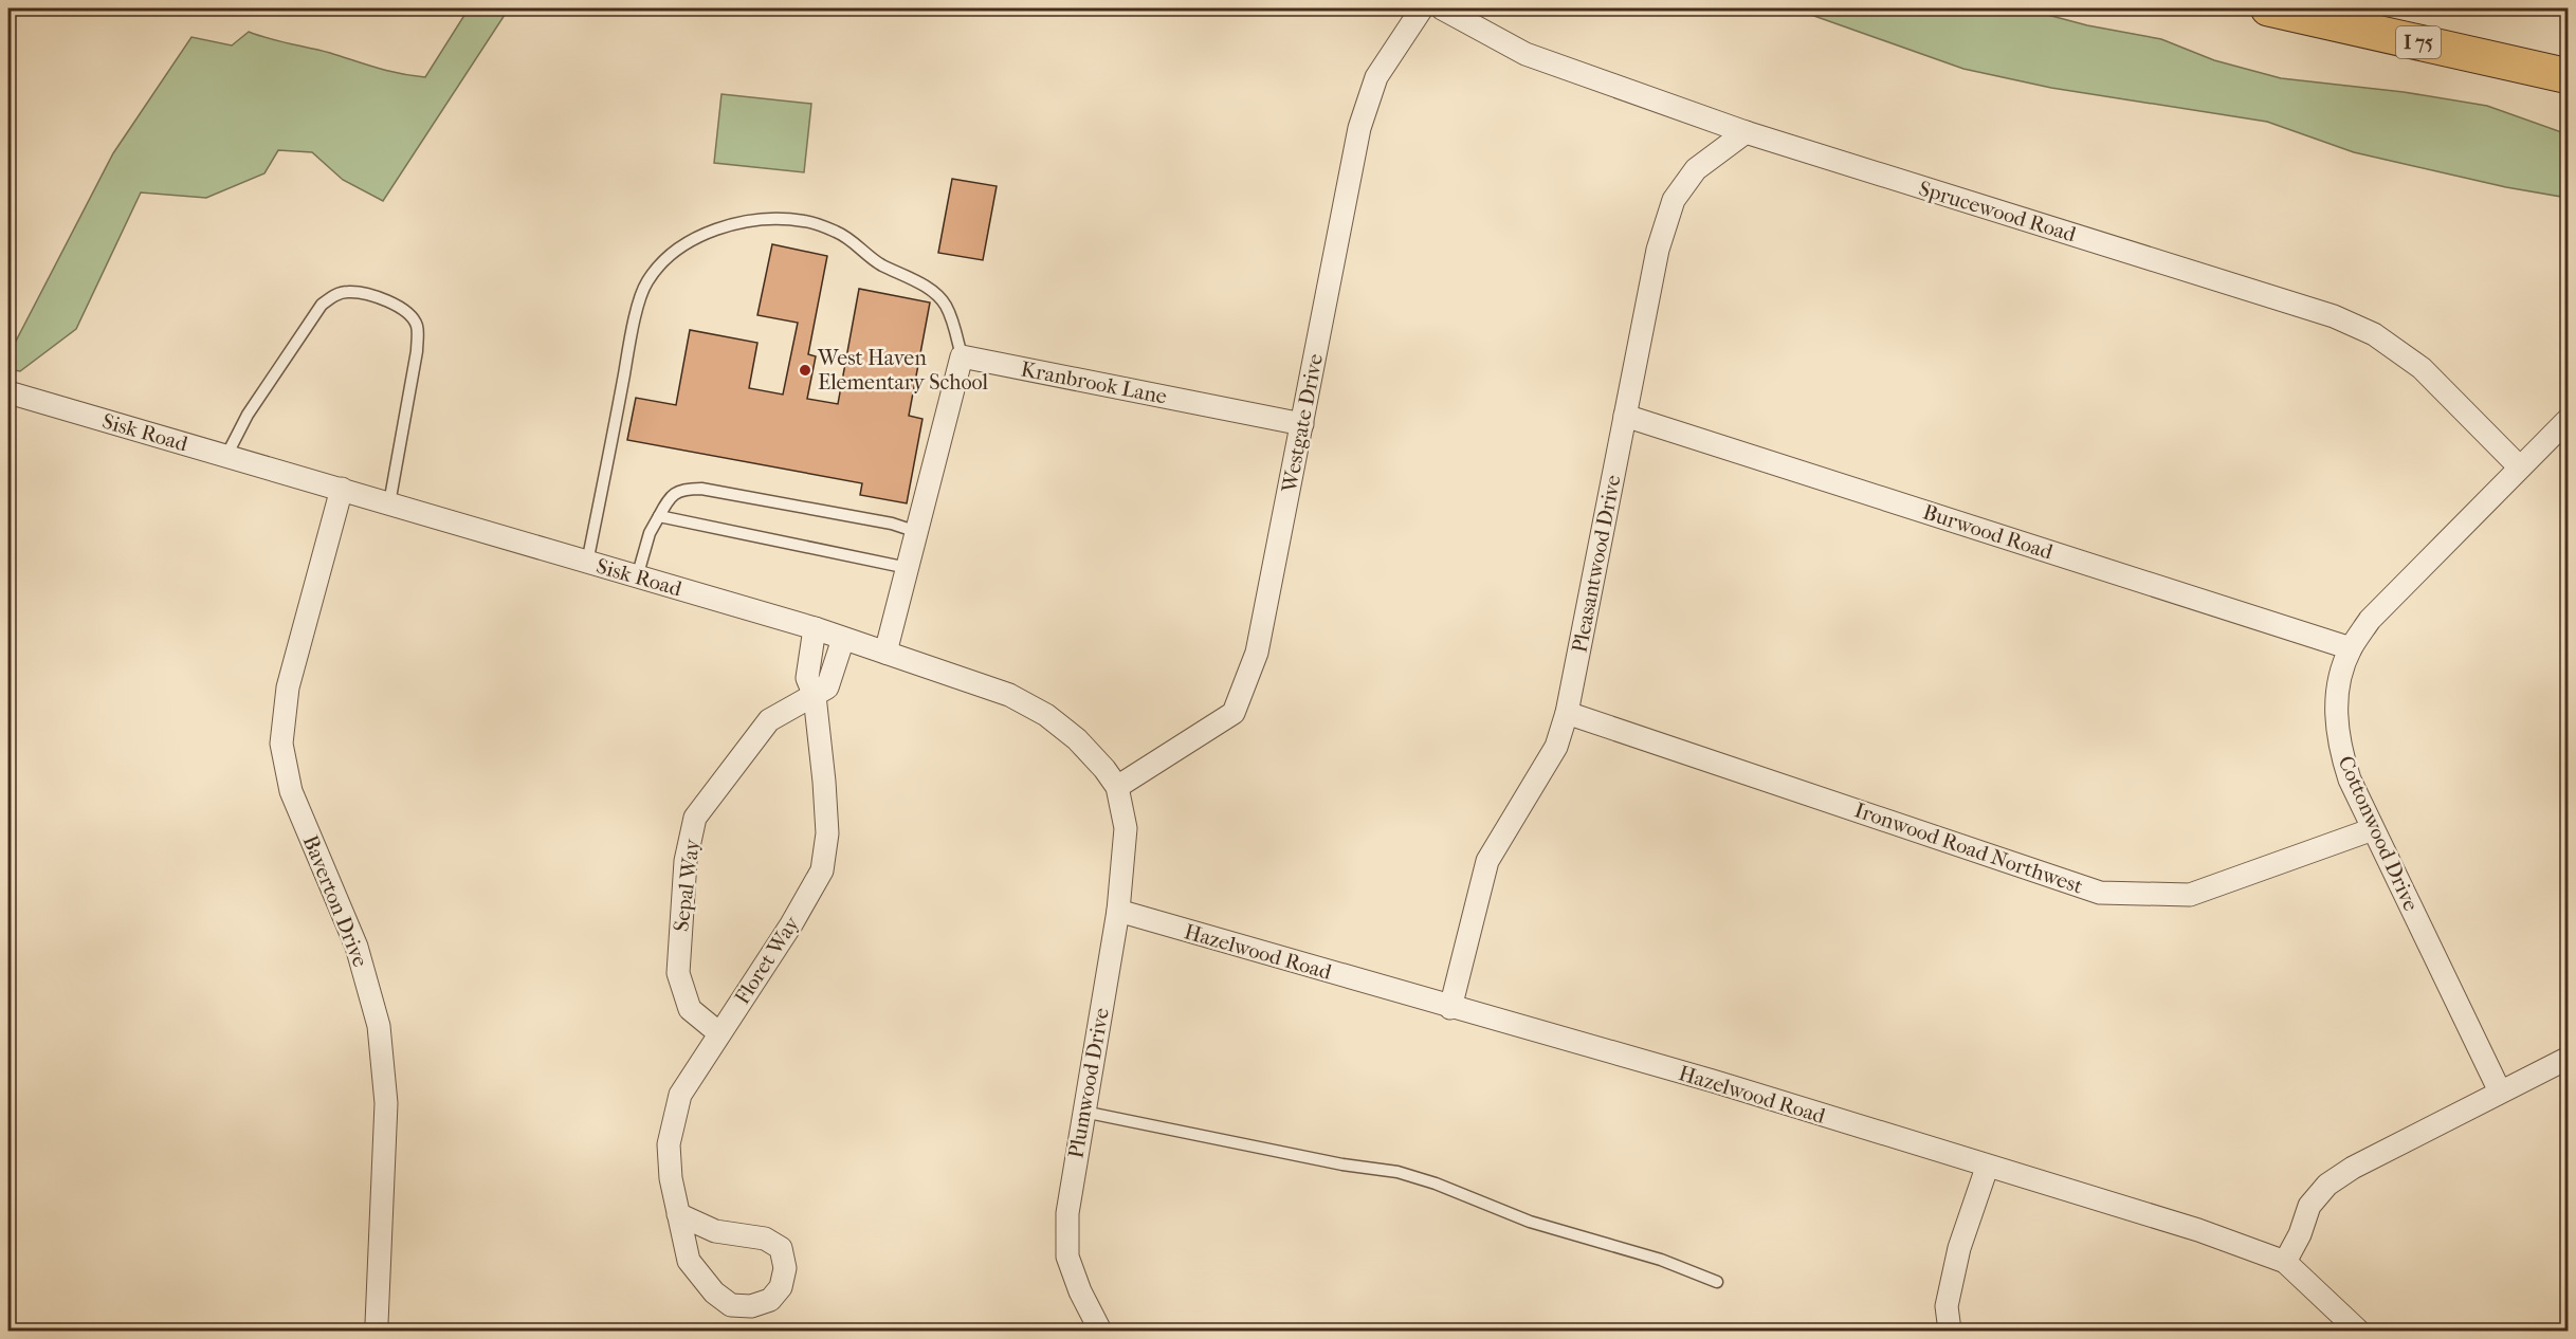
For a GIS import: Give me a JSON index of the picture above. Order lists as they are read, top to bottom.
{
  "streets": {
    "highway": ["I 75"],
    "street": [
      "Sprucewood Road",
      "Kranbrook Lane",
      "Westgate Drive",
      "Sisk Road",
      "Burwood Road",
      "Pleasantwood Drive",
      "Cottonwood Drive",
      "Ironwood Road Northwest",
      "Sepal Way",
      "Baverton Drive",
      "Hazelwood Road",
      "Floret Way",
      "Plumwood Drive"
    ]
  },
  "crossings": [
    ["Sprucewood Road", "Pleasantwood Drive"],
    ["Sprucewood Road", "Cottonwood Drive"],
    ["Kranbrook Lane", "Westgate Drive"],
    ["Westgate Drive", "Sisk Road"],
    ["Sisk Road", "Baverton Drive"],
    ["Sisk Road", "Hazelwood Road"],
    ["Sisk Road", "Floret Way"],
    ["Sisk Road", "Plumwood Drive"],
    ["Burwood Road", "Pleasantwood Drive"],
    ["Burwood Road", "Cottonwood Drive"],
    ["Pleasantwood Drive", "Ironwood Road Northwest"],
    ["Pleasantwood Drive", "Hazelwood Road"],
    ["Cottonwood Drive", "Ironwood Road Northwest"],
    ["Sepal Way", "Floret Way"],
    ["Hazelwood Road", "Plumwood Drive"]
  ],
  "places": ["West Haven Elementary School"]
}
